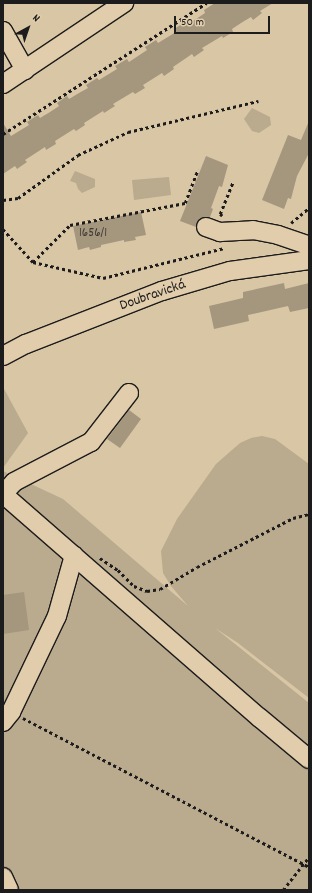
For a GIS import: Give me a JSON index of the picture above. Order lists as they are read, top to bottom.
{
  "streets": {
    "street": ["Doubravická"]
  },
  "house_numbers": ["1656/1"],
  "scale_bar": "50 m",
  "north": "top right"
}
